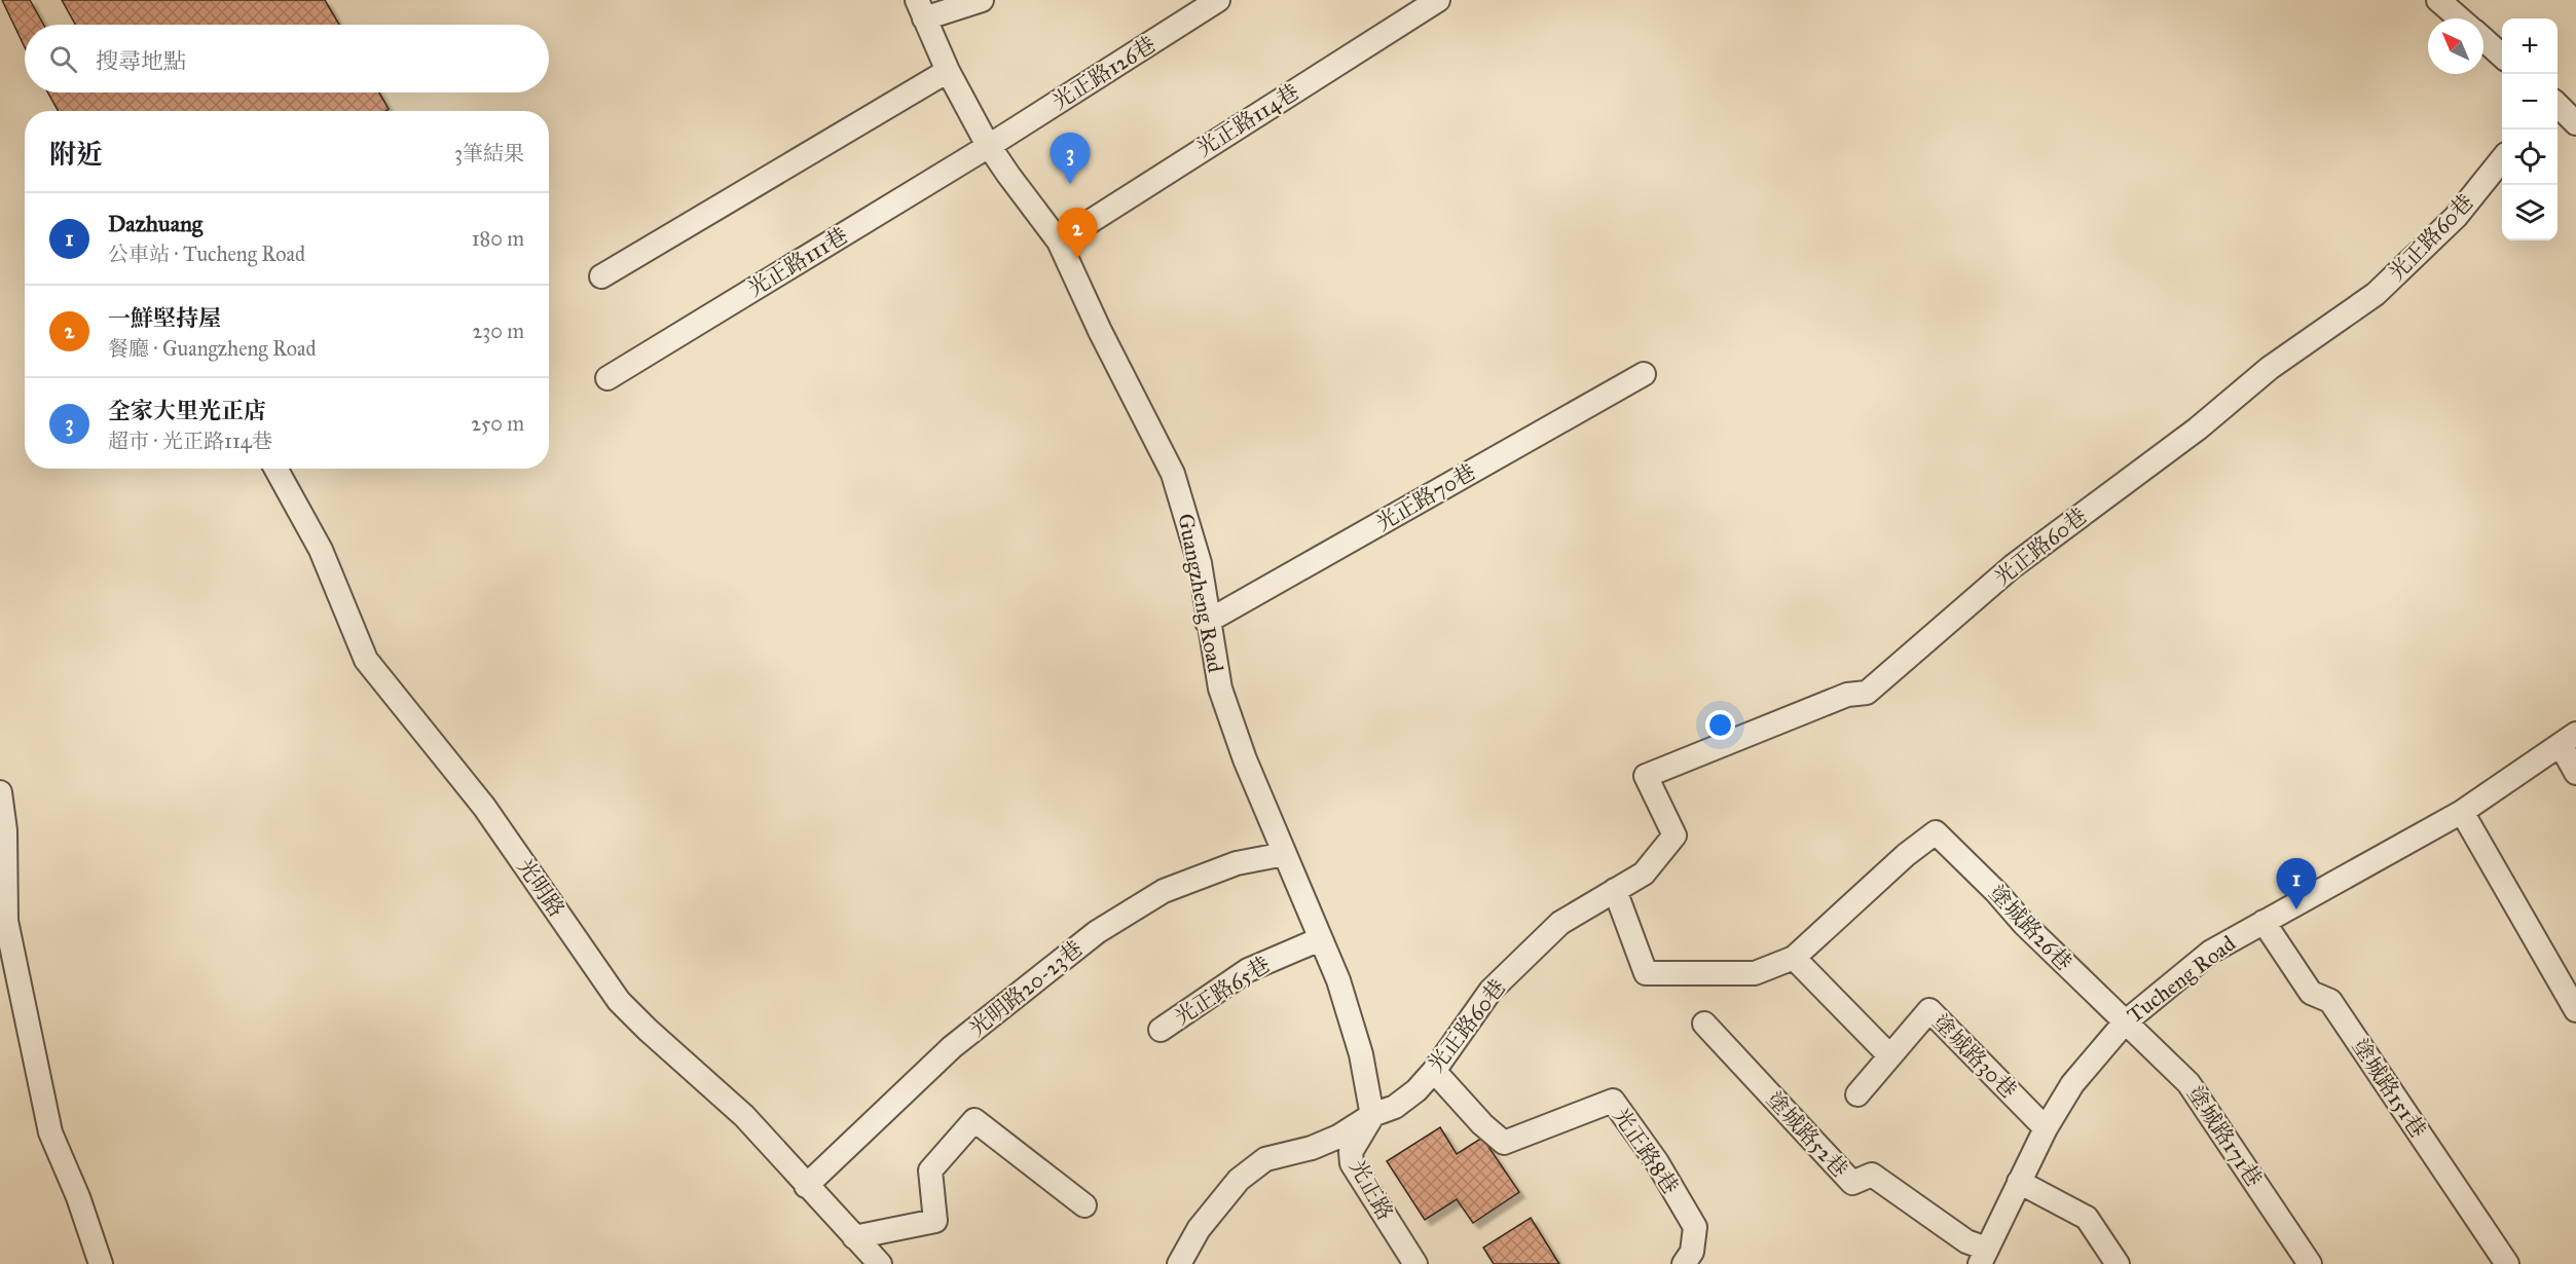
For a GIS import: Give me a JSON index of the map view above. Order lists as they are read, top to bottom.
{
  "streets": {
    "street": [
      "光正路126巷",
      "光正路114巷",
      "光正路60巷",
      "光正路111巷",
      "光正路70巷",
      "Guangzheng Road",
      "光明路",
      "塗城路26巷",
      "Tucheng Road",
      "光明路20-23巷",
      "光正路65巷",
      "塗城路30巷",
      "塗城路151巷",
      "塗城路52巷",
      "塗城路171巷",
      "光正路8巷",
      "光正路"
    ]
  },
  "crossings": [
    ["光正路126巷", "光正路111巷"],
    ["光正路126巷", "Guangzheng Road"],
    ["光正路114巷", "Guangzheng Road"],
    ["光正路60巷", "Guangzheng Road"],
    ["光正路60巷", "光正路8巷"],
    ["光正路60巷", "光正路"],
    ["光正路111巷", "Guangzheng Road"],
    ["光正路70巷", "Guangzheng Road"],
    ["Guangzheng Road", "光明路20-23巷"],
    ["Guangzheng Road", "光正路65巷"],
    ["Guangzheng Road", "光正路"],
    ["光明路", "光明路20-23巷"],
    ["塗城路26巷", "Tucheng Road"],
    ["塗城路26巷", "塗城路171巷"],
    ["Tucheng Road", "塗城路30巷"],
    ["Tucheng Road", "塗城路151巷"],
    ["Tucheng Road", "塗城路52巷"],
    ["Tucheng Road", "塗城路171巷"]
  ],
  "north": "top left",
  "page": {
    "map_buttons": ["+", "−"],
    "search": "搜尋地點",
    "heading": ["附近", "3筆結果"],
    "pins": ["3", "2", "1"],
    "list": [
      {
        "mark": "1",
        "name": "Dazhuang",
        "note": "公車站 · Tucheng Road",
        "value": "180 m"
      },
      {
        "mark": "2",
        "name": "一鮮堅持屋",
        "note": "餐廳 · Guangzheng Road",
        "value": "230 m"
      },
      {
        "mark": "3",
        "name": "全家大里光正店",
        "note": "超市 · 光正路114巷",
        "value": "250 m"
      }
    ]
  }
}
